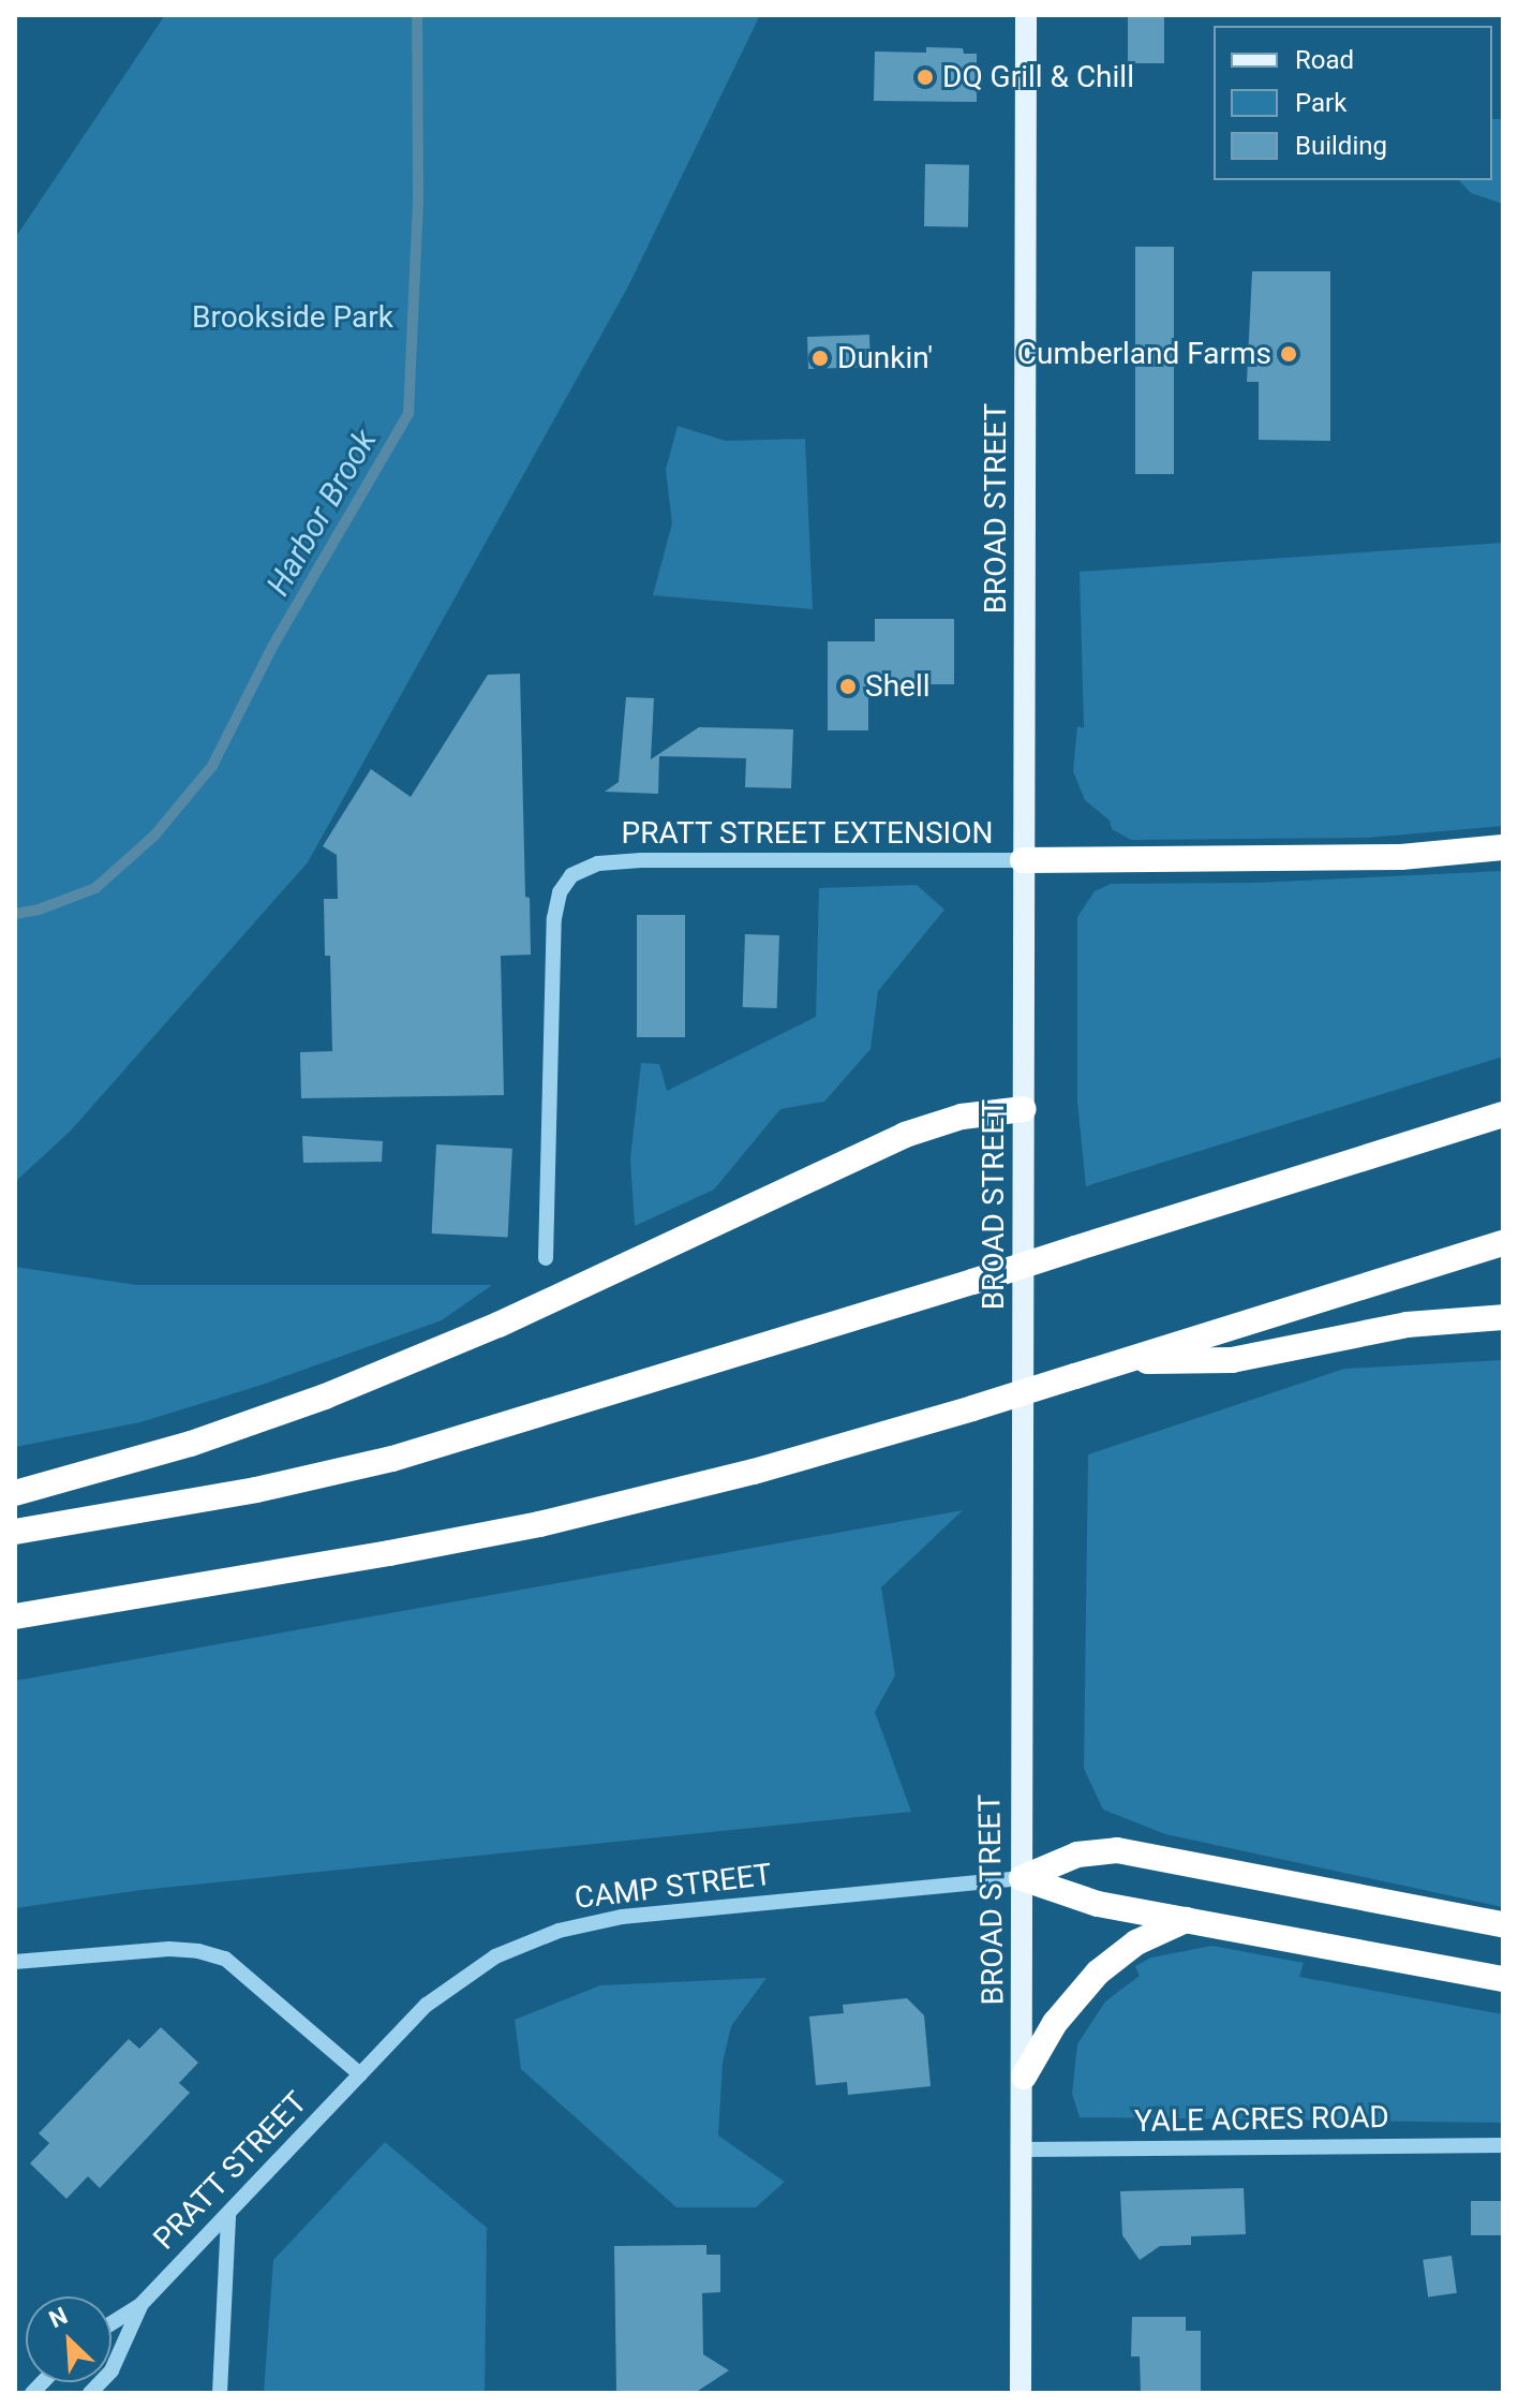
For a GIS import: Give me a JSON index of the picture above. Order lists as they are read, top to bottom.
{
  "streets": {
    "main road": ["BROAD STREET"],
    "street": [
      "PRATT STREET EXTENSION",
      "CAMP STREET",
      "YALE ACRES ROAD",
      "PRATT STREET"
    ]
  },
  "crossings": [
    ["BROAD STREET", "PRATT STREET EXTENSION"],
    ["BROAD STREET", "CAMP STREET"],
    ["BROAD STREET", "YALE ACRES ROAD"],
    ["CAMP STREET", "PRATT STREET"]
  ],
  "water": ["Harbor Brook"],
  "parks": ["Brookside Park"],
  "places": [
    "DQ Grill & Chill",
    "Cumberland Farms",
    "Dunkin'",
    "Shell"
  ],
  "legend": ["Road", "Park", "Building"],
  "north": "top left"
}
